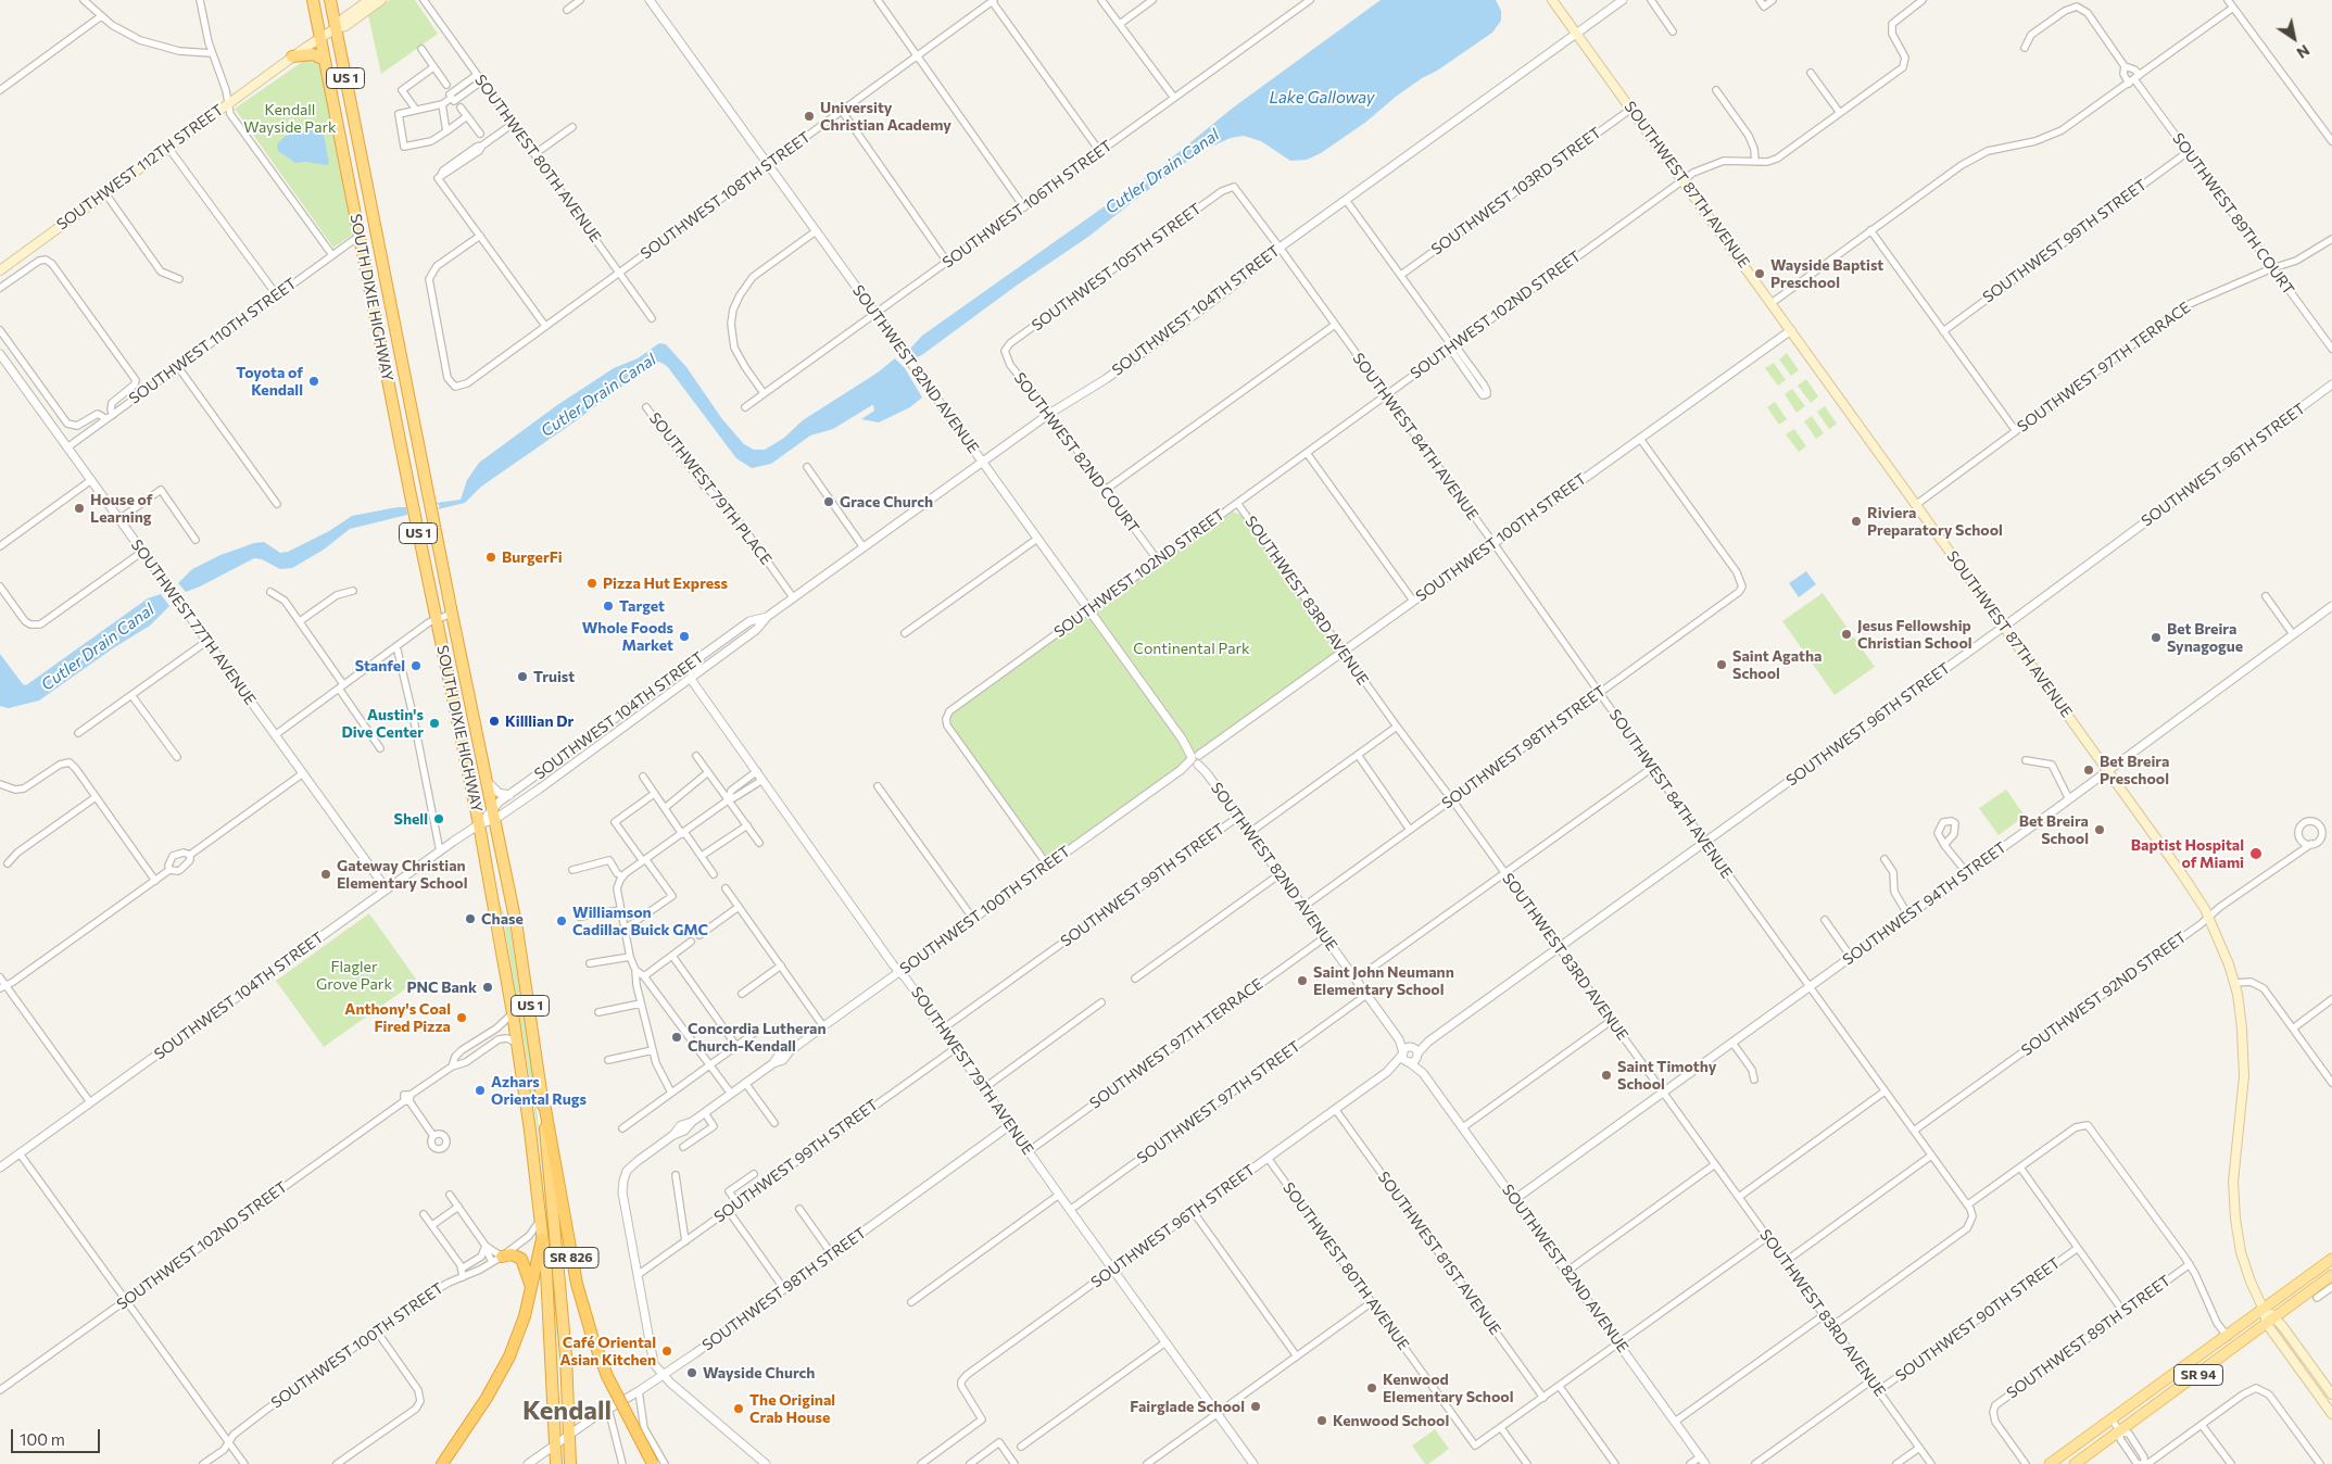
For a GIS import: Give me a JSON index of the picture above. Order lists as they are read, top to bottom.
{
  "streets": {
    "highway": ["US 1", "SOUTH DIXIE HIGHWAY", "SR 826"],
    "main road": ["SOUTHWEST 112TH STREET", "SOUTHWEST 87TH AVENUE", "SR 94"],
    "street": [
      "SOUTHWEST 80TH AVENUE",
      "SOUTHWEST 103RD STREET",
      "SOUTHWEST 108TH STREET",
      "SOUTHWEST 106TH STREET",
      "SOUTHWEST 89TH COURT",
      "SOUTHWEST 99TH STREET",
      "SOUTHWEST 105TH STREET",
      "SOUTHWEST 104TH STREET",
      "SOUTHWEST 102ND STREET",
      "SOUTHWEST 110TH STREET",
      "SOUTHWEST 97TH TERRACE",
      "SOUTHWEST 82ND AVENUE",
      "SOUTHWEST 84TH AVENUE",
      "SOUTHWEST 82ND COURT",
      "SOUTHWEST 96TH STREET",
      "SOUTHWEST 79TH PLACE",
      "SOUTHWEST 100TH STREET",
      "SOUTHWEST 83RD AVENUE",
      "SOUTHWEST 77TH AVENUE",
      "SOUTHWEST 98TH STREET",
      "SOUTHWEST 94TH STREET",
      "SOUTHWEST 92ND STREET",
      "SOUTHWEST 79TH AVENUE",
      "SOUTHWEST 97TH STREET",
      "SOUTHWEST 81ST AVENUE",
      "SOUTHWEST 90TH STREET",
      "SOUTHWEST 89TH STREET"
    ]
  },
  "crossings": [
    ["SOUTHWEST 80TH AVENUE", "SOUTHWEST 108TH STREET"],
    ["SOUTHWEST 80TH AVENUE", "SOUTHWEST 96TH STREET"],
    ["SOUTHWEST 112TH STREET", "SOUTH DIXIE HIGHWAY"],
    ["SOUTHWEST 87TH AVENUE", "SOUTHWEST 103RD STREET"],
    ["SOUTHWEST 87TH AVENUE", "SOUTHWEST 104TH STREET"],
    ["SOUTHWEST 87TH AVENUE", "SOUTHWEST 102ND STREET"],
    ["SOUTHWEST 87TH AVENUE", "SOUTHWEST 97TH TERRACE"],
    ["SOUTHWEST 87TH AVENUE", "SOUTHWEST 96TH STREET"],
    ["SOUTHWEST 87TH AVENUE", "SOUTHWEST 100TH STREET"],
    ["SOUTHWEST 87TH AVENUE", "SOUTHWEST 94TH STREET"],
    ["SOUTHWEST 87TH AVENUE", "SOUTHWEST 92ND STREET"],
    ["SOUTHWEST 87TH AVENUE", "SR 94"],
    ["SOUTHWEST 108TH STREET", "SOUTHWEST 82ND AVENUE"],
    ["SOUTHWEST 106TH STREET", "SOUTHWEST 82ND AVENUE"],
    ["SOUTHWEST 89TH COURT", "SOUTHWEST 99TH STREET"],
    ["SOUTHWEST 89TH COURT", "SOUTHWEST 97TH TERRACE"],
    ["SOUTHWEST 99TH STREET", "SOUTHWEST 82ND AVENUE"],
    ["SOUTHWEST 99TH STREET", "SOUTHWEST 100TH STREET"],
    ["SOUTHWEST 99TH STREET", "SOUTHWEST 83RD AVENUE"],
    ["SOUTHWEST 99TH STREET", "SOUTHWEST 79TH AVENUE"],
    ["SOUTHWEST 105TH STREET", "SOUTHWEST 84TH AVENUE"],
    ["SOUTHWEST 105TH STREET", "SOUTHWEST 82ND COURT"],
    ["SOUTH DIXIE HIGHWAY", "SOUTHWEST 104TH STREET"],
    ["SOUTH DIXIE HIGHWAY", "SOUTHWEST 102ND STREET"],
    ["SOUTH DIXIE HIGHWAY", "SOUTHWEST 110TH STREET"],
    ["SOUTH DIXIE HIGHWAY", "SOUTHWEST 100TH STREET"],
    ["SOUTH DIXIE HIGHWAY", "SOUTHWEST 98TH STREET"],
    ["SOUTH DIXIE HIGHWAY", "SR 826"],
    ["SOUTHWEST 104TH STREET", "SOUTHWEST 82ND AVENUE"],
    ["SOUTHWEST 104TH STREET", "SOUTHWEST 84TH AVENUE"],
    ["SOUTHWEST 104TH STREET", "SOUTHWEST 82ND COURT"],
    ["SOUTHWEST 104TH STREET", "SOUTHWEST 79TH PLACE"],
    ["SOUTHWEST 104TH STREET", "SOUTHWEST 77TH AVENUE"],
    ["SOUTHWEST 104TH STREET", "SOUTHWEST 79TH AVENUE"],
    ["SOUTHWEST 102ND STREET", "SOUTHWEST 82ND AVENUE"],
    ["SOUTHWEST 102ND STREET", "SOUTHWEST 84TH AVENUE"],
    ["SOUTHWEST 102ND STREET", "SOUTHWEST 82ND COURT"],
    ["SOUTHWEST 102ND STREET", "SOUTHWEST 100TH STREET"],
    ["SOUTHWEST 102ND STREET", "SOUTHWEST 83RD AVENUE"],
    ["SOUTHWEST 110TH STREET", "SOUTHWEST 77TH AVENUE"],
    ["SOUTHWEST 97TH TERRACE", "SOUTHWEST 82ND AVENUE"],
    ["SOUTHWEST 97TH TERRACE", "SOUTHWEST 79TH AVENUE"],
    ["SOUTHWEST 82ND AVENUE", "SOUTHWEST 96TH STREET"],
    ["SOUTHWEST 82ND AVENUE", "SOUTHWEST 100TH STREET"],
    ["SOUTHWEST 82ND AVENUE", "SOUTHWEST 98TH STREET"],
    ["SOUTHWEST 82ND AVENUE", "SOUTHWEST 94TH STREET"],
    ["SOUTHWEST 82ND AVENUE", "SOUTHWEST 97TH STREET"],
    ["SOUTHWEST 84TH AVENUE", "SOUTHWEST 96TH STREET"],
    ["SOUTHWEST 84TH AVENUE", "SOUTHWEST 100TH STREET"],
    ["SOUTHWEST 84TH AVENUE", "SOUTHWEST 98TH STREET"],
    ["SOUTHWEST 84TH AVENUE", "SOUTHWEST 94TH STREET"],
    ["SOUTHWEST 84TH AVENUE", "SOUTHWEST 92ND STREET"],
    ["SOUTHWEST 96TH STREET", "SOUTHWEST 83RD AVENUE"],
    ["SOUTHWEST 96TH STREET", "SOUTHWEST 79TH AVENUE"],
    ["SOUTHWEST 96TH STREET", "SOUTHWEST 81ST AVENUE"],
    ["SOUTHWEST 100TH STREET", "SOUTHWEST 83RD AVENUE"],
    ["SOUTHWEST 100TH STREET", "SOUTHWEST 98TH STREET"],
    ["SOUTHWEST 100TH STREET", "SOUTHWEST 79TH AVENUE"],
    ["SOUTHWEST 83RD AVENUE", "SOUTHWEST 98TH STREET"],
    ["SOUTHWEST 83RD AVENUE", "SOUTHWEST 94TH STREET"],
    ["SOUTHWEST 83RD AVENUE", "SOUTHWEST 90TH STREET"],
    ["SOUTHWEST 98TH STREET", "SOUTHWEST 79TH AVENUE"],
    ["SOUTHWEST 79TH AVENUE", "SOUTHWEST 97TH STREET"]
  ],
  "districts": ["Kendall"],
  "water": ["Lake Galloway", "Cutler Drain Canal"],
  "parks": ["Kendall Wayside Park", "Continental Park", "Flagler Grove Park"],
  "places": [
    "University Christian Academy",
    "Wayside Baptist Preschool",
    "Toyota of Kendall",
    "Grace Church",
    "House of Learning",
    "Riviera Preparatory School",
    "BurgerFi",
    "Pizza Hut Express",
    "Target",
    "Jesus Fellowship Christian School",
    "Whole Foods Market",
    "Bet Breira Synagogue",
    "Saint Agatha School",
    "Stanfel",
    "Truist",
    "Killlian Dr",
    "Austin's Dive Center",
    "Bet Breira Preschool",
    "Shell",
    "Bet Breira School",
    "Baptist Hospital of Miami",
    "Gateway Christian Elementary School",
    "Chase",
    "Williamson Cadillac Buick GMC",
    "Saint John Neumann Elementary School",
    "PNC Bank",
    "Anthony's Coal Fired Pizza",
    "Concordia Lutheran Church-Kendall",
    "Saint Timothy School",
    "Azhars Oriental Rugs",
    "Café Oriental Asian Kitchen",
    "Wayside Church",
    "Kenwood Elementary School",
    "Fairglade School",
    "The Original Crab House",
    "Kenwood School"
  ],
  "scale_bar": "100 m",
  "north": "bottom right"
}
